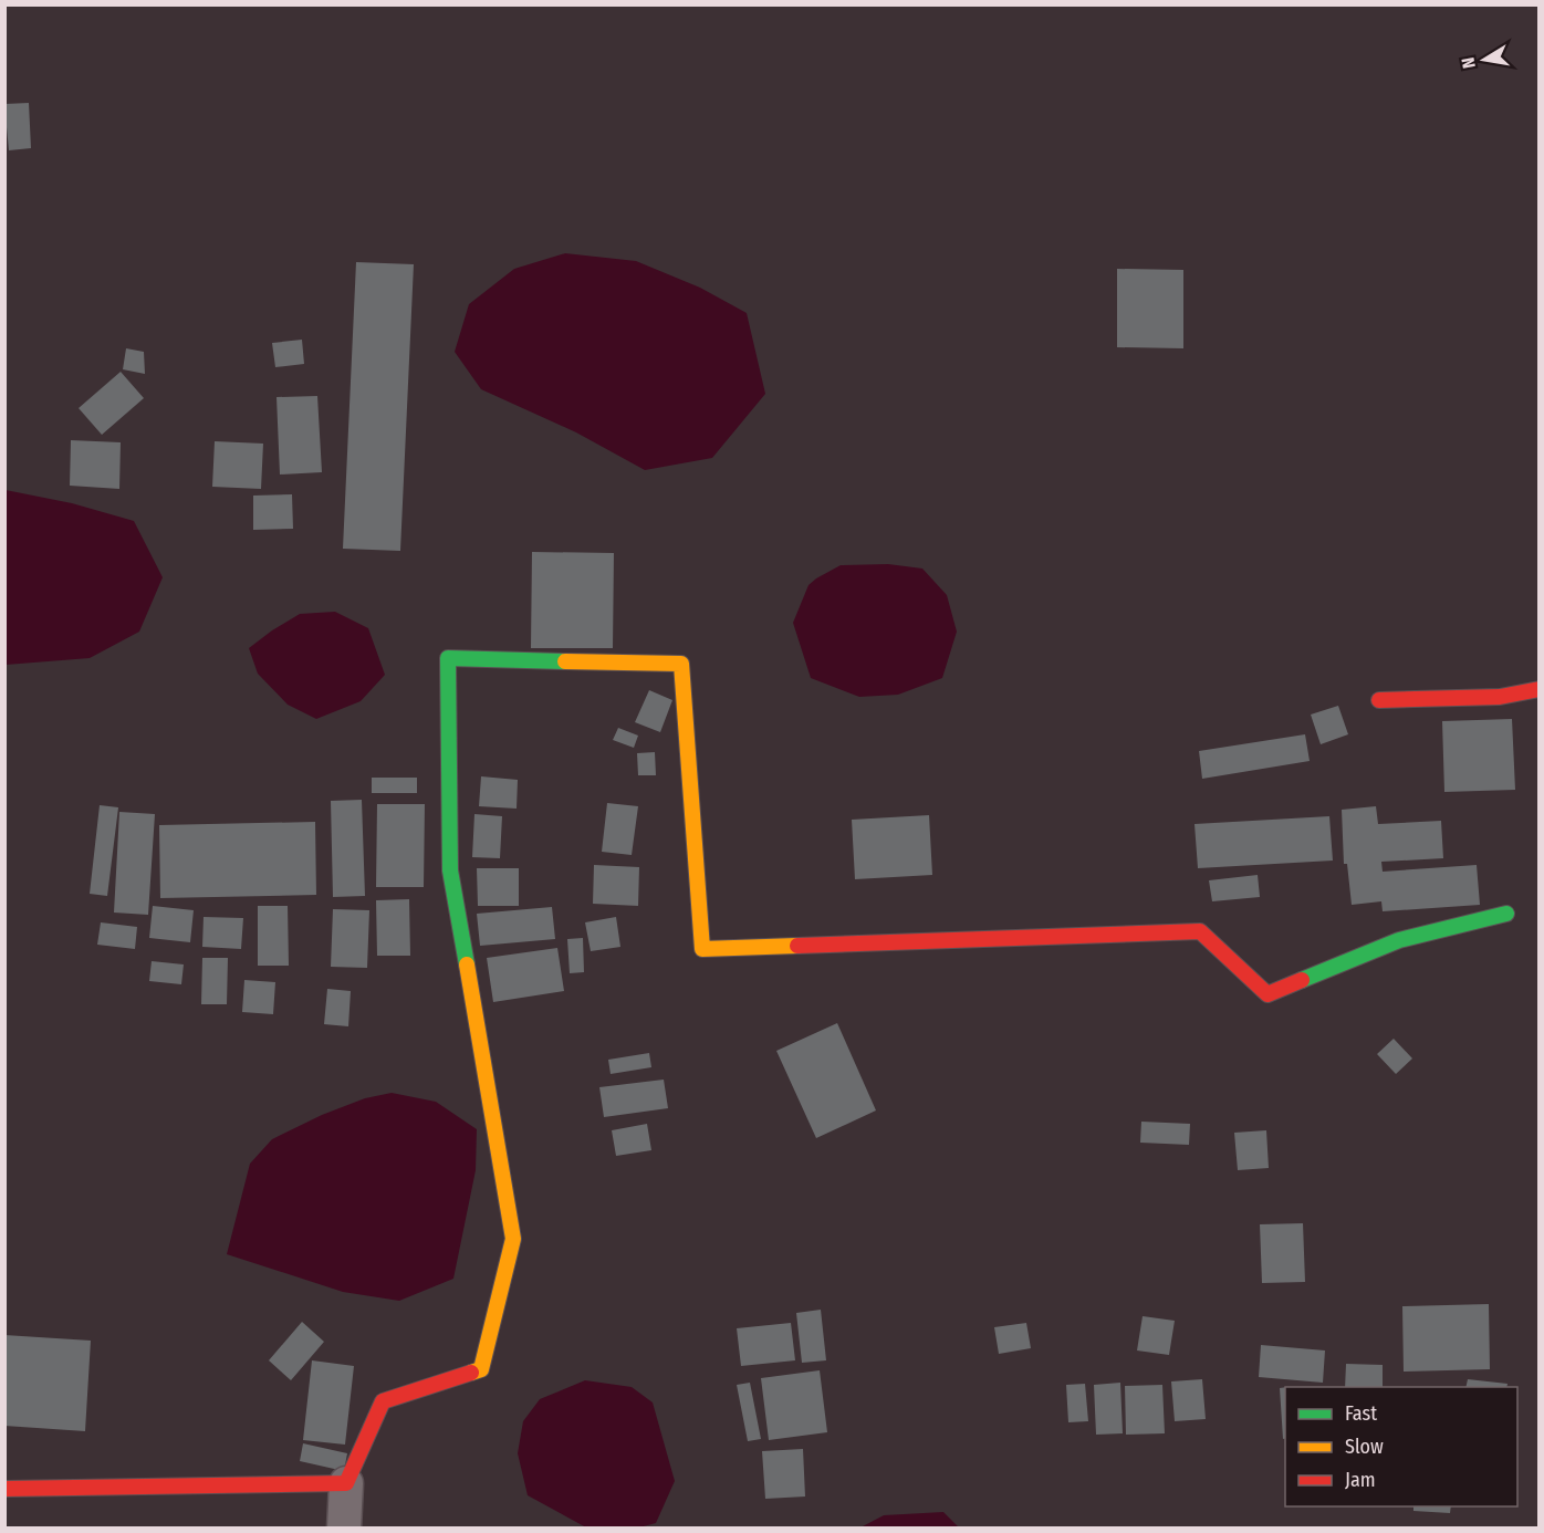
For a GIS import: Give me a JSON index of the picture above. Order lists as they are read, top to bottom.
{
  "legend": ["Fast", "Slow", "Jam"],
  "north": "left"
}
